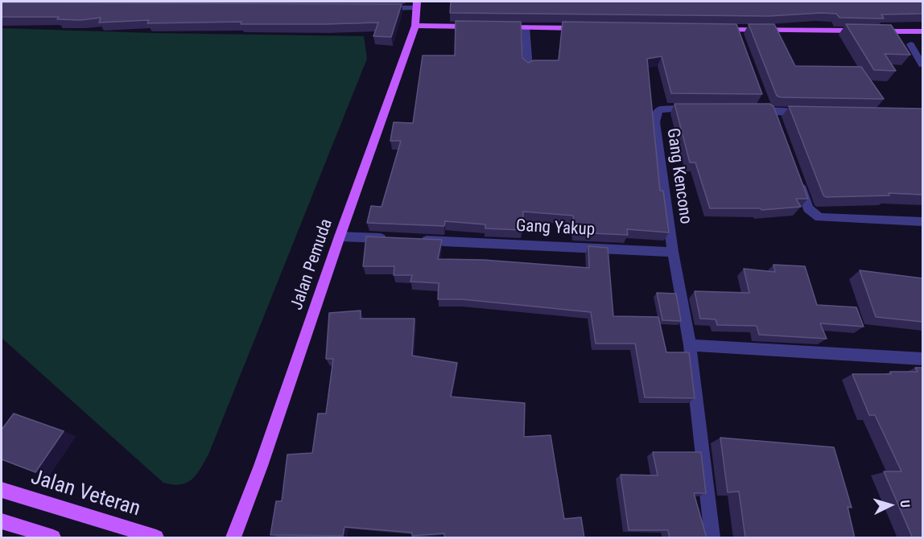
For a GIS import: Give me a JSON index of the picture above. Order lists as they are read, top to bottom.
{
  "streets": {
    "main road": ["Jalan Pemuda", "Jalan Veteran"],
    "street": ["Gang Kencono", "Gang Yakup"]
  },
  "crossings": [
    ["Gang Kencono", "Gang Yakup"]
  ],
  "north": "right"
}
